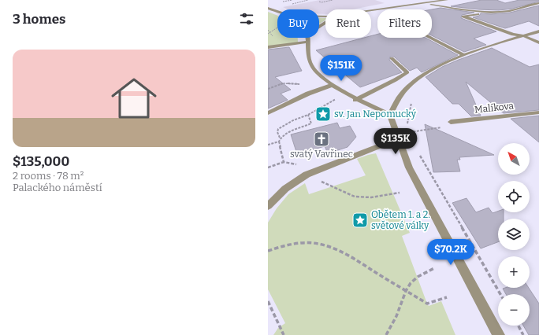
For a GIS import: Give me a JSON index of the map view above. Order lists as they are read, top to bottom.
{
  "streets": {
    "street": ["Malíkova"]
  },
  "places": {
    "place": ["sv. Jan Nepomucký", "Obětem 1. a 2. světové války"],
    "church": ["svatý Vavřinec"]
  },
  "north": "top left",
  "page": {
    "heading": "3 homes",
    "chip": ["Buy", "Rent", "Filters"],
    "list": [
      {
        "name": "$135,000",
        "note": "2 rooms · 78 m² · Palackého náměstí"
      }
    ],
    "price": ["$151K", "$135K", "$70.2K"],
    "map_buttons": ["+", "−"]
  }
}
